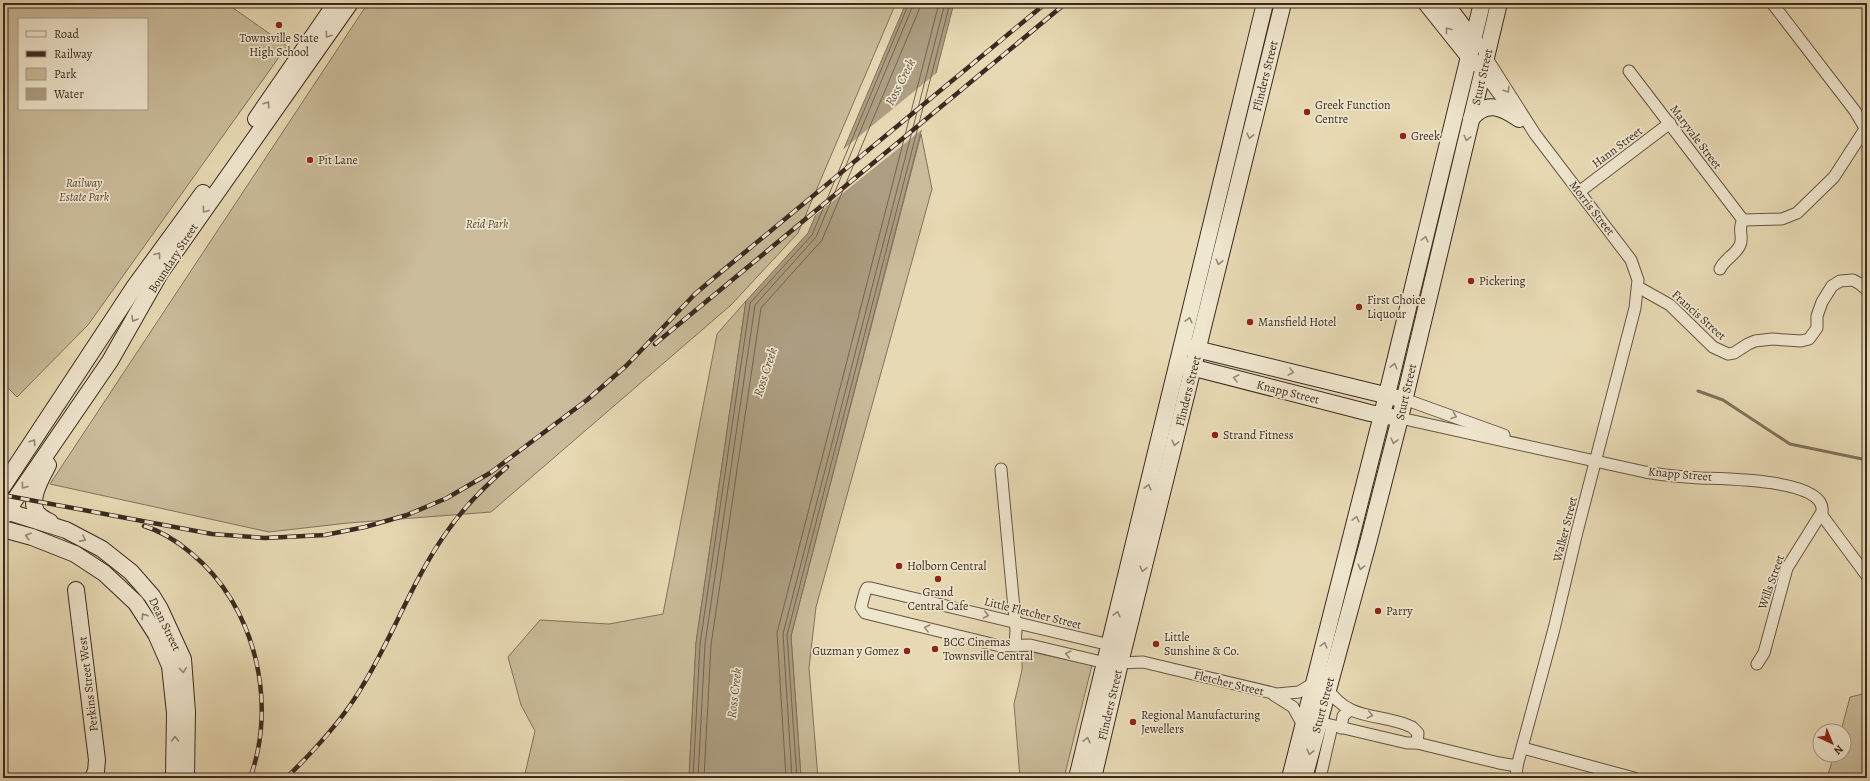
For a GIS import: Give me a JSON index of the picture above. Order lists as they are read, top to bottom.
{
  "streets": {
    "main road": [
      "Flinders Street",
      "Sturt Street",
      "Morris Street",
      "Boundary Street",
      "Knapp Street",
      "Dean Street",
      "Perkins Street West"
    ],
    "street": [
      "Maryvale Street",
      "Hann Street",
      "Francis Street",
      "Walker Street",
      "Wills Street",
      "Little Fletcher Street",
      "Fletcher Street"
    ]
  },
  "crossings": [
    ["Flinders Street", "Knapp Street"],
    ["Flinders Street", "Little Fletcher Street"],
    ["Flinders Street", "Fletcher Street"],
    ["Sturt Street", "Morris Street"],
    ["Sturt Street", "Knapp Street"],
    ["Sturt Street", "Fletcher Street"],
    ["Maryvale Street", "Hann Street"],
    ["Hann Street", "Morris Street"],
    ["Morris Street", "Francis Street"],
    ["Morris Street", "Walker Street"],
    ["Boundary Street", "Dean Street"],
    ["Francis Street", "Walker Street"],
    ["Knapp Street", "Walker Street"],
    ["Knapp Street", "Wills Street"],
    ["Little Fletcher Street", "Fletcher Street"]
  ],
  "water": ["Ross Creek"],
  "parks": ["Railway Estate Park", "Reid Park"],
  "places": [
    "Townsville State High School",
    "Greek Function Centre",
    "Greek",
    "Pit Lane",
    "Pickering",
    "First Choice Liquour",
    "Mansfield Hotel",
    "Strand Fitness",
    "Holborn Central",
    "Grand Central Cafe",
    "Parry",
    "Little Sunshine & Co.",
    "BCC Cinemas Townsville Central",
    "Guzman y Gomez",
    "Regional Manufacturing Jewellers"
  ],
  "legend": [
    "Road",
    "Railway",
    "Park",
    "Water"
  ],
  "north": "bottom right"
}
